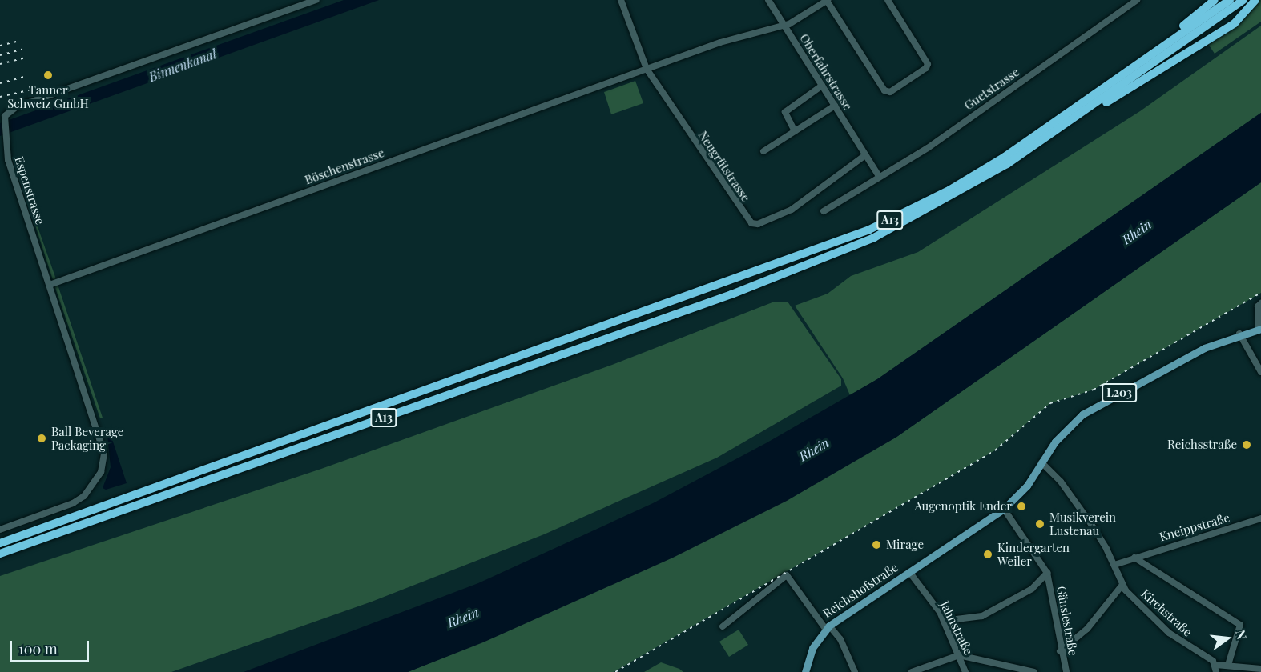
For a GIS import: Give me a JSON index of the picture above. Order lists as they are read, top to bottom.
{
  "streets": {
    "highway": ["A13"],
    "main road": ["L203", "Reichshofstraße"],
    "street": [
      "Oberfahrstrasse",
      "Guetstrasse",
      "Böschenstrasse",
      "Neugrütstrasse",
      "Espenstrasse",
      "Kneippstraße",
      "Kirchstraße",
      "Gänslestraße",
      "Jahnstraße"
    ]
  },
  "crossings": [
    ["Oberfahrstrasse", "Böschenstrasse"],
    ["Oberfahrstrasse", "Neugrütstrasse"],
    ["Böschenstrasse", "Neugrütstrasse"],
    ["Böschenstrasse", "Espenstrasse"],
    ["L203", "Reichshofstraße"],
    ["L203", "Kirchstraße"],
    ["Kneippstraße", "Kirchstraße"],
    ["Reichshofstraße", "Kirchstraße"],
    ["Reichshofstraße", "Gänslestraße"],
    ["Reichshofstraße", "Jahnstraße"],
    ["Gänslestraße", "Jahnstraße"]
  ],
  "water": ["Binnenkanal", "Rhein"],
  "places": [
    "Tanner Schweiz GmbH",
    "Ball Beverage Packaging",
    "Reichsstraße",
    "Augenoptik Ender",
    "Musikverein Lustenau",
    "Mirage",
    "Kindergarten Weiler"
  ],
  "scale_bar": "100 m",
  "north": "right"
}
